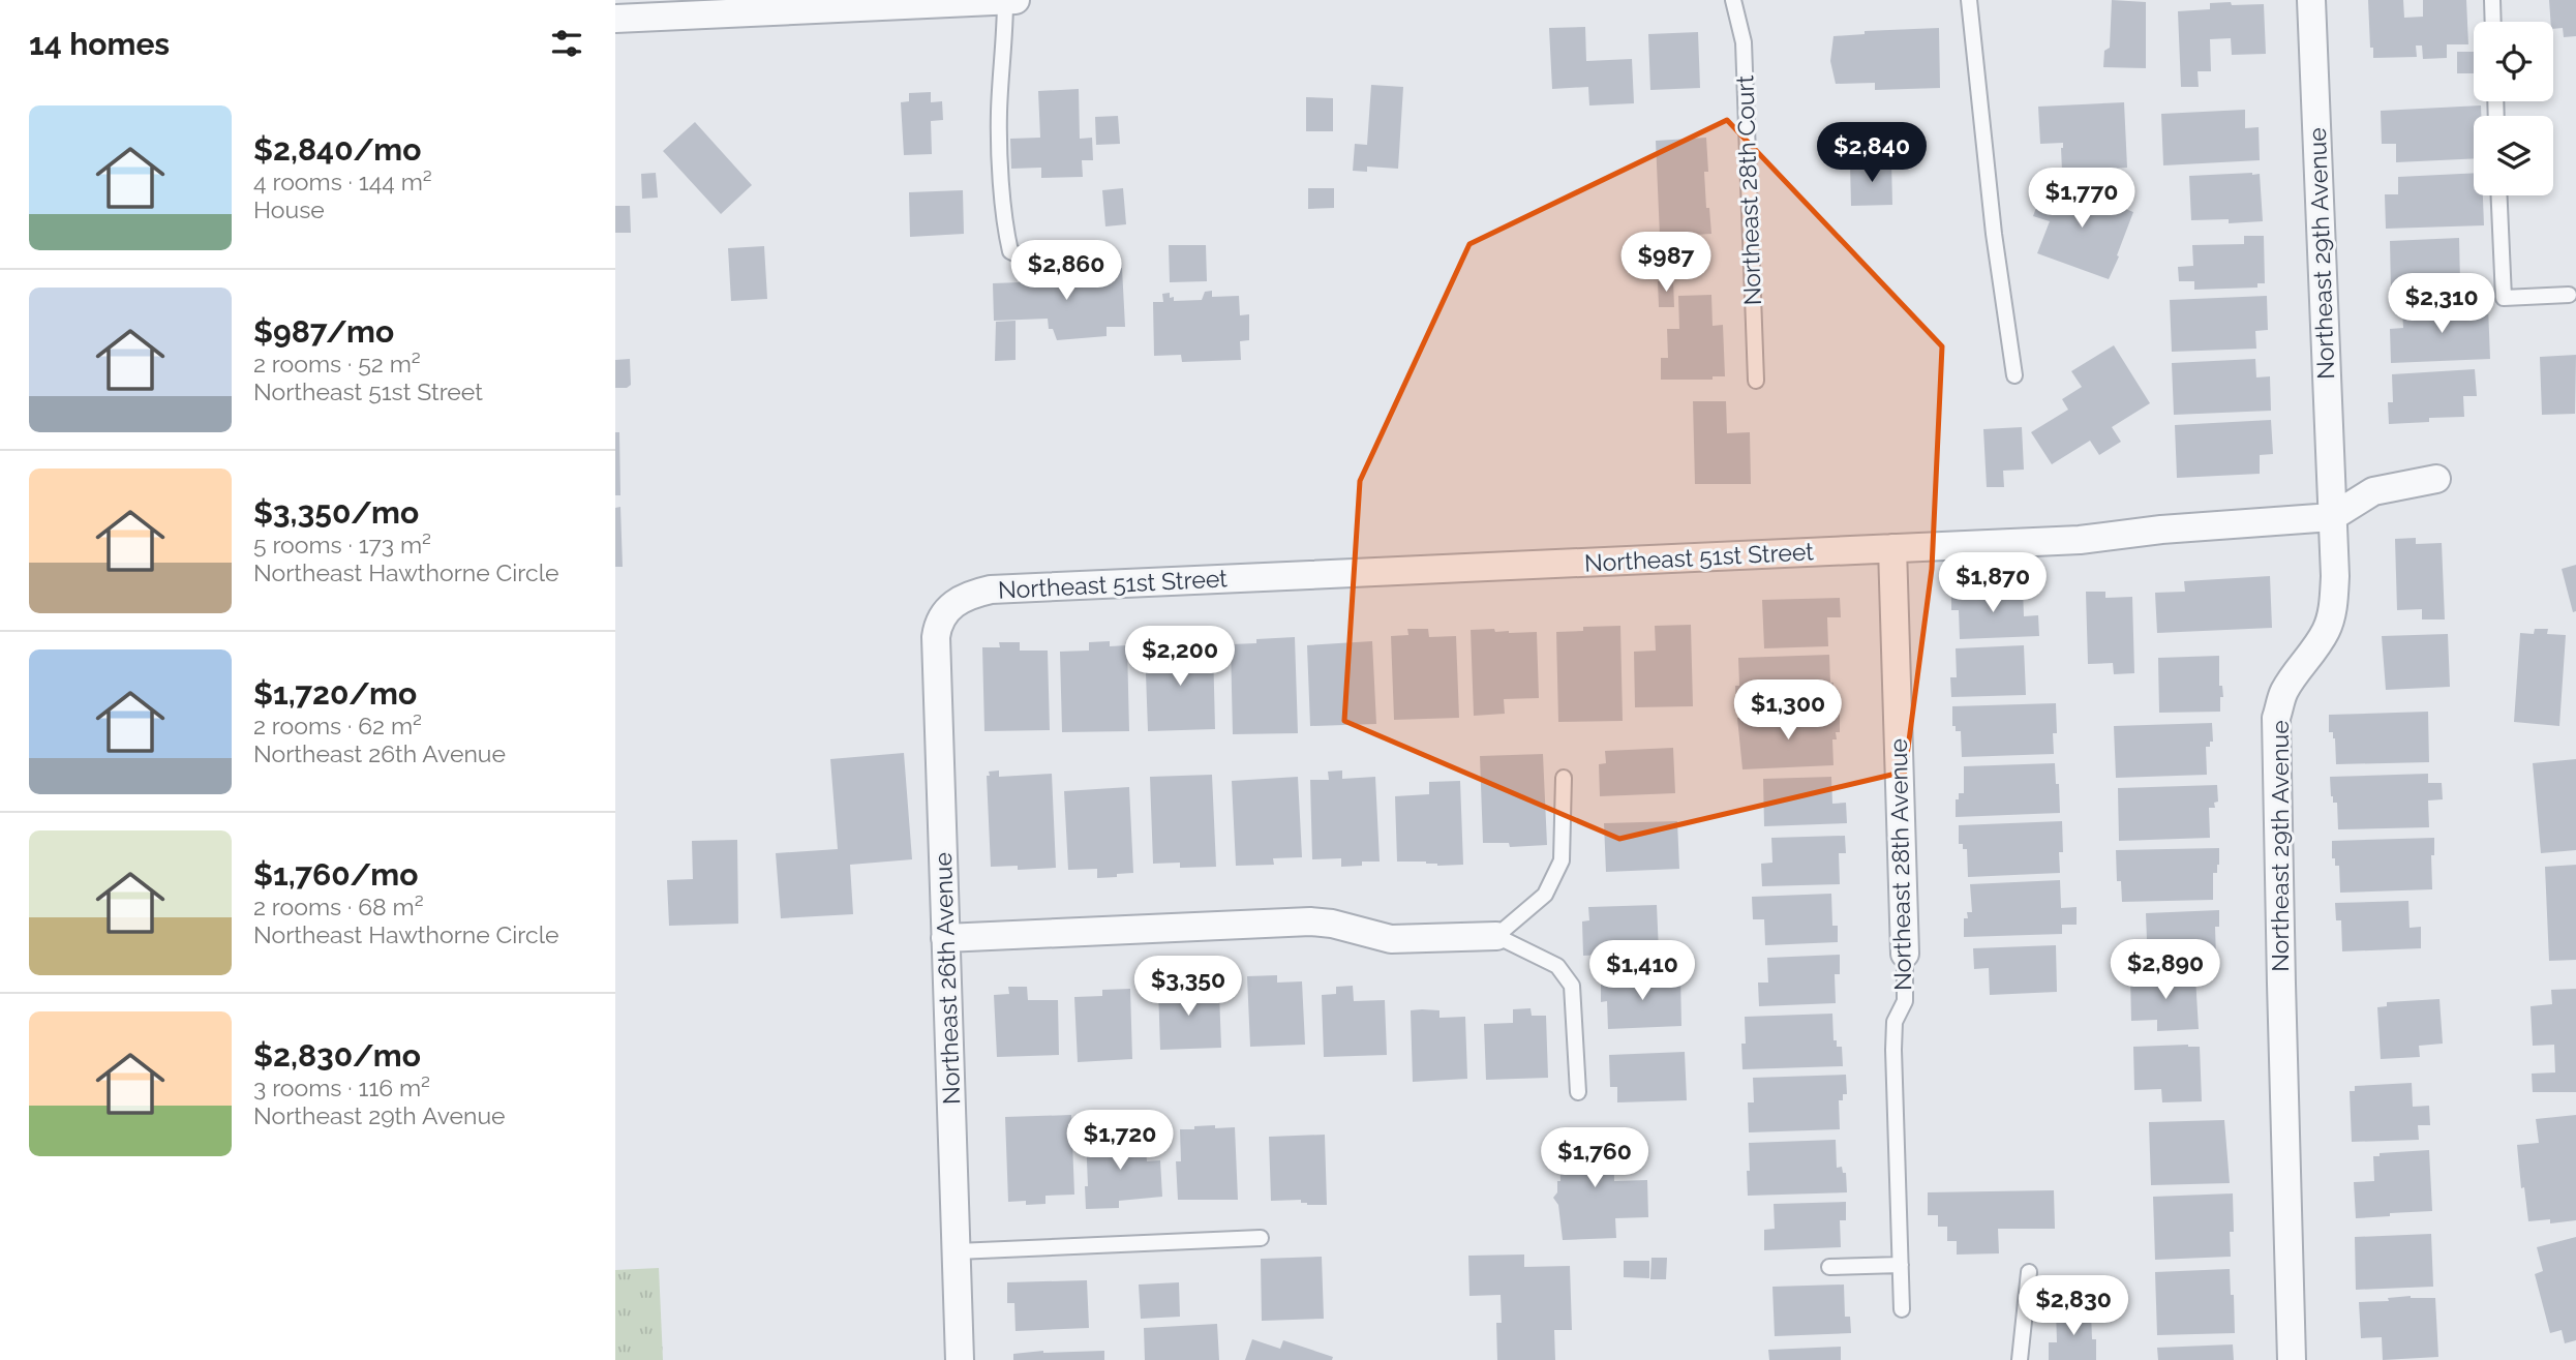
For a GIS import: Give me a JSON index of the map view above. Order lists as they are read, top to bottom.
{
  "streets": {
    "street": [
      "Northeast 29th Avenue",
      "Northeast 51st Street",
      "Northeast 28th Avenue",
      "Northeast 26th Avenue"
    ],
    "lane": ["Northeast 28th Court"]
  },
  "crossings": [
    ["Northeast 29th Avenue", "Northeast 51st Street"],
    ["Northeast 51st Street", "Northeast 28th Avenue"],
    ["Northeast 51st Street", "Northeast 26th Avenue"]
  ],
  "page": {
    "heading": "14 homes",
    "list": [
      {
        "name": "$2,840/mo",
        "note": "4 rooms · 144 m² · House"
      },
      {
        "name": "$987/mo",
        "note": "2 rooms · 52 m² · Northeast 51st Street"
      },
      {
        "name": "$3,350/mo",
        "note": "5 rooms · 173 m² · Northeast Hawthorne Circle"
      },
      {
        "name": "$1,720/mo",
        "note": "2 rooms · 62 m² · Northeast 26th Avenue"
      },
      {
        "name": "$1,760/mo",
        "note": "2 rooms · 68 m² · Northeast Hawthorne Circle"
      },
      {
        "name": "$2,830/mo",
        "note": "3 rooms · 116 m² · Northeast 29th Avenue"
      }
    ],
    "price": [
      "$2,840",
      "$1,770",
      "$987",
      "$2,860",
      "$2,310",
      "$1,870",
      "$2,200",
      "$1,300",
      "$2,890",
      "$1,410",
      "$3,350",
      "$1,720",
      "$1,760",
      "$2,830"
    ]
  }
}
